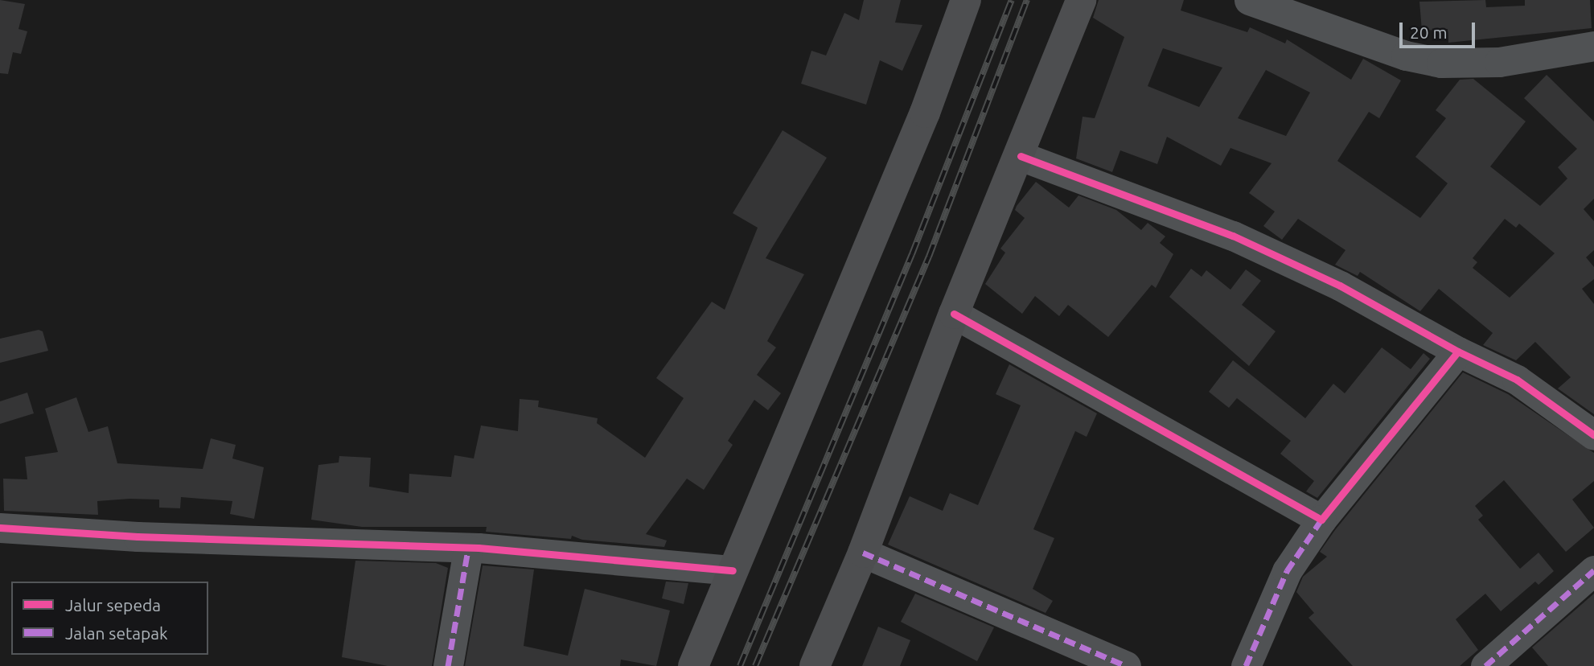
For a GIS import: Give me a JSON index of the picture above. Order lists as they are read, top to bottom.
{
  "legend": ["Jalur sepeda", "Jalan setapak"],
  "scale_bar": "20 m"
}
